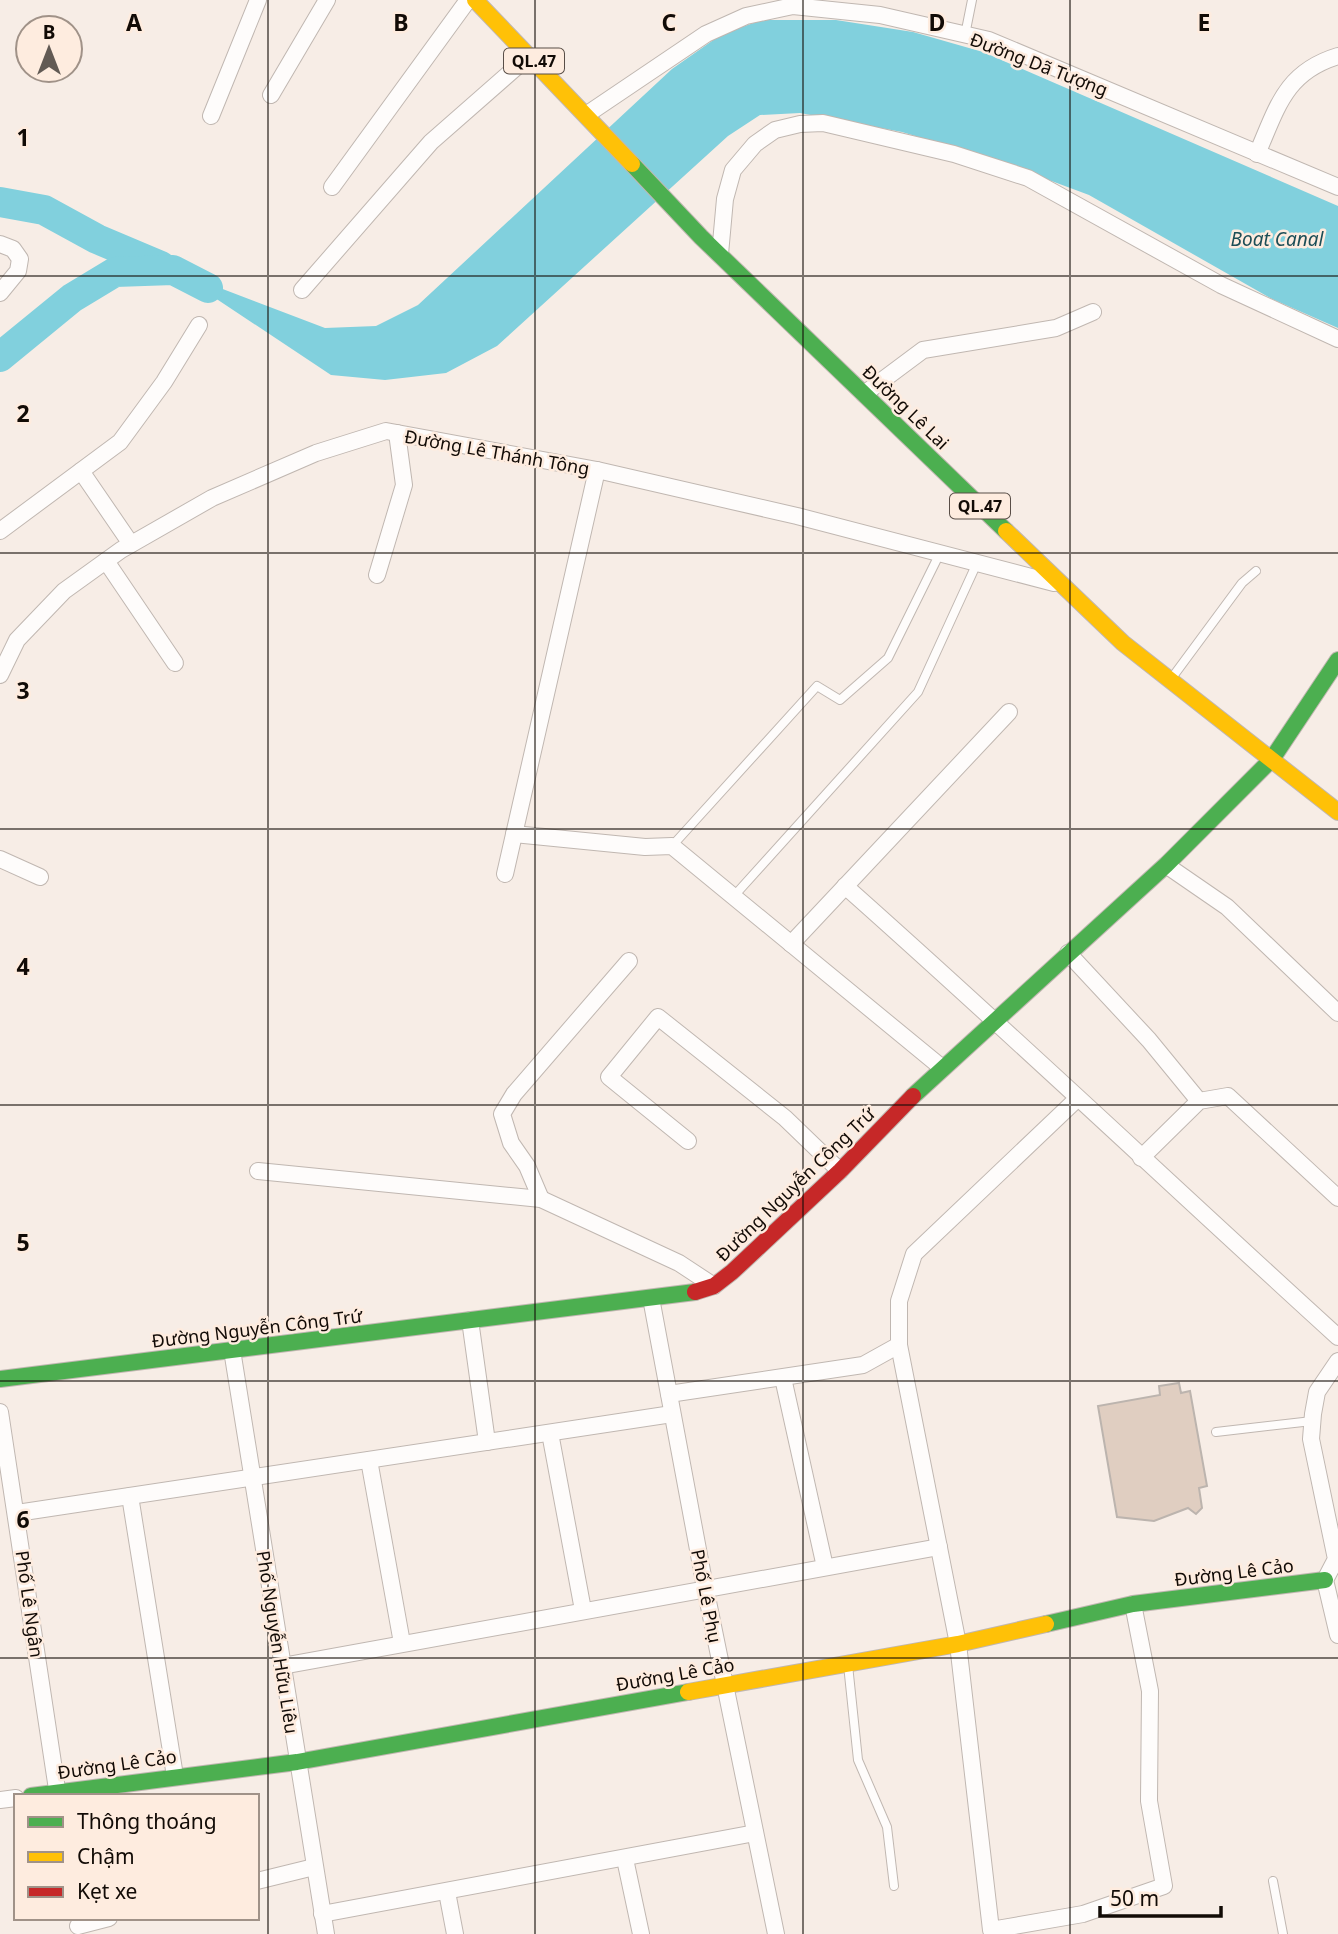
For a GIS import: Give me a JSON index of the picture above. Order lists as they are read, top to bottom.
{
  "streets": {
    "main road": [
      "QL.47",
      "Đường Lê Lai",
      "Đường Nguyễn Công Trứ",
      "Đường Lê Cảo"
    ],
    "street": [
      "Đường Dã Tượng",
      "Đường Lê Thánh Tông",
      "Phố Lê Phụ",
      "Phố Lê Ngân",
      "Phố Nguyễn Hữu Liêu"
    ]
  },
  "crossings": [
    ["Đường Dã Tượng", "Đường Lê Lai"],
    ["Đường Lê Lai", "Đường Lê Thánh Tông"],
    ["Đường Lê Lai", "Đường Nguyễn Công Trứ"],
    ["Đường Nguyễn Công Trứ", "Phố Lê Phụ"],
    ["Đường Nguyễn Công Trứ", "Phố Nguyễn Hữu Liêu"],
    ["Đường Lê Cảo", "Phố Lê Phụ"],
    ["Đường Lê Cảo", "Phố Lê Ngân"],
    ["Đường Lê Cảo", "Phố Nguyễn Hữu Liêu"]
  ],
  "water": ["Boat Canal"],
  "legend": ["Thông thoáng", "Chậm", "Kẹt xe"],
  "scale_bar": "50 m",
  "north": "top",
  "grid": {
    "columns": [
      "A",
      "B",
      "C",
      "D",
      "E"
    ],
    "rows": [
      "1",
      "2",
      "3",
      "4",
      "5",
      "6"
    ]
  }
}
